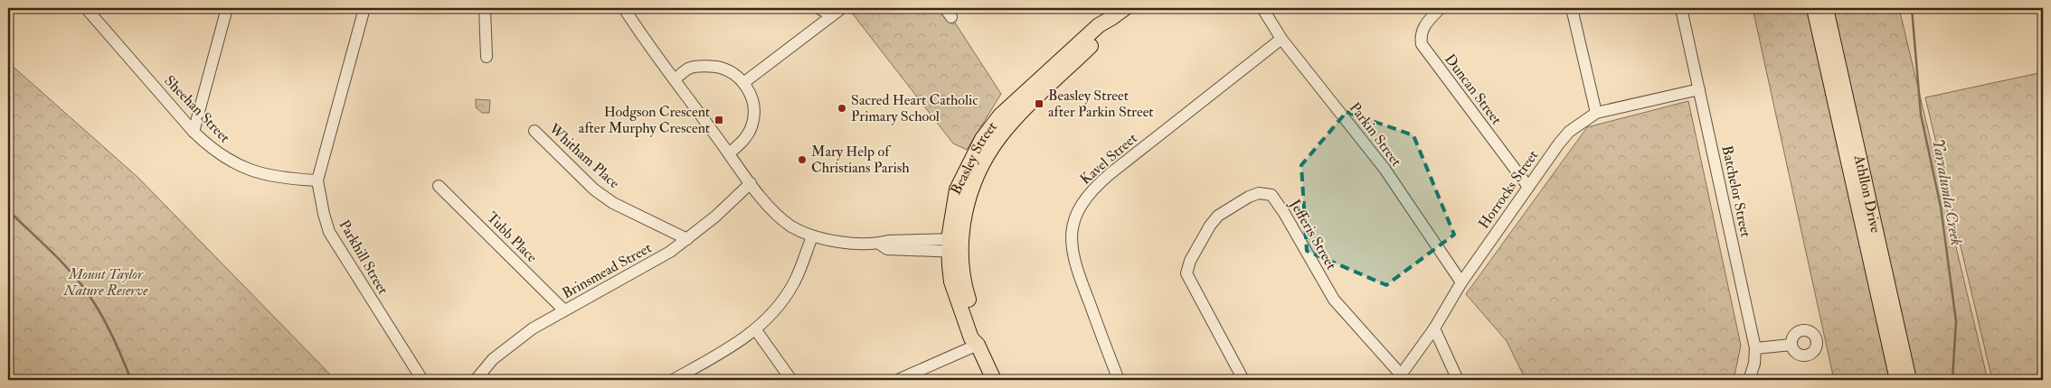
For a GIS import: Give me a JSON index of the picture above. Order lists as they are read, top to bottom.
{
  "streets": {
    "main road": ["Beasley Street", "Athllon Drive"],
    "street": [
      "Duncan Street",
      "Sheehan Street",
      "Parkin Street",
      "Whitham Place",
      "Kavel Street",
      "Horrocks Street",
      "Batchelor Street",
      "Jefferis Street",
      "Tubb Place",
      "Parkhill Street",
      "Brinsmead Street"
    ]
  },
  "crossings": [
    ["Duncan Street", "Horrocks Street"],
    ["Sheehan Street", "Parkhill Street"],
    ["Parkin Street", "Kavel Street"],
    ["Parkin Street", "Horrocks Street"],
    ["Whitham Place", "Brinsmead Street"],
    ["Horrocks Street", "Batchelor Street"],
    ["Horrocks Street", "Jefferis Street"],
    ["Tubb Place", "Brinsmead Street"]
  ],
  "water": ["Yarralumla Creek"],
  "parks": ["Mount Taylor Nature Reserve"],
  "places": {
    "transit": ["Beasley Street after Parkin Street", "Hodgson Crescent after Murphy Crescent"],
    "other": ["Sacred Heart Catholic Primary School", "Mary Help of Christians Parish"]
  }
}
